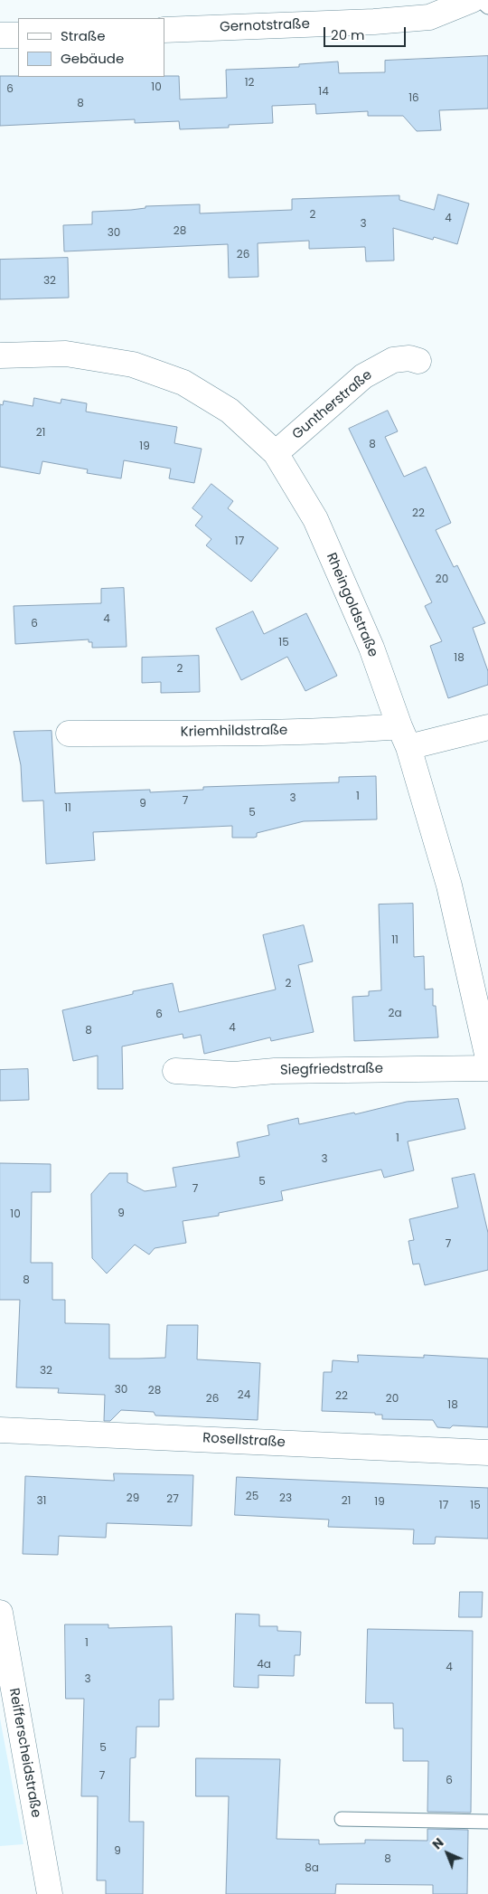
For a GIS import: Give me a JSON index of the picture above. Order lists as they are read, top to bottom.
{
  "streets": {
    "street": [
      "Gernotstraße",
      "Guntherstraße",
      "Rheingoldstraße",
      "Kriemhildstraße",
      "Siegfriedstraße",
      "Rosellstraße",
      "Reifferscheidstraße"
    ]
  },
  "crossings": [
    ["Guntherstraße", "Rheingoldstraße"],
    ["Rheingoldstraße", "Kriemhildstraße"]
  ],
  "house_numbers": [
    "12",
    "10",
    "6",
    "14",
    "16",
    "8",
    "2",
    "4",
    "3",
    "28",
    "30",
    "26",
    "32",
    "21",
    "8",
    "19",
    "22",
    "17",
    "20",
    "4",
    "6",
    "15",
    "18",
    "2",
    "1",
    "3",
    "7",
    "9",
    "11",
    "5",
    "11",
    "2",
    "2a",
    "6",
    "4",
    "8",
    "1",
    "3",
    "5",
    "7",
    "9",
    "10",
    "7",
    "8",
    "32",
    "30",
    "28",
    "24",
    "22",
    "26",
    "20",
    "18",
    "25",
    "29",
    "23",
    "27",
    "31",
    "21",
    "19",
    "17",
    "15",
    "1",
    "4a",
    "4",
    "3",
    "5",
    "7",
    "6",
    "9",
    "8",
    "8a"
  ],
  "legend": ["Straße", "Gebäude"],
  "scale_bar": "20 m",
  "north": "top left"
}
